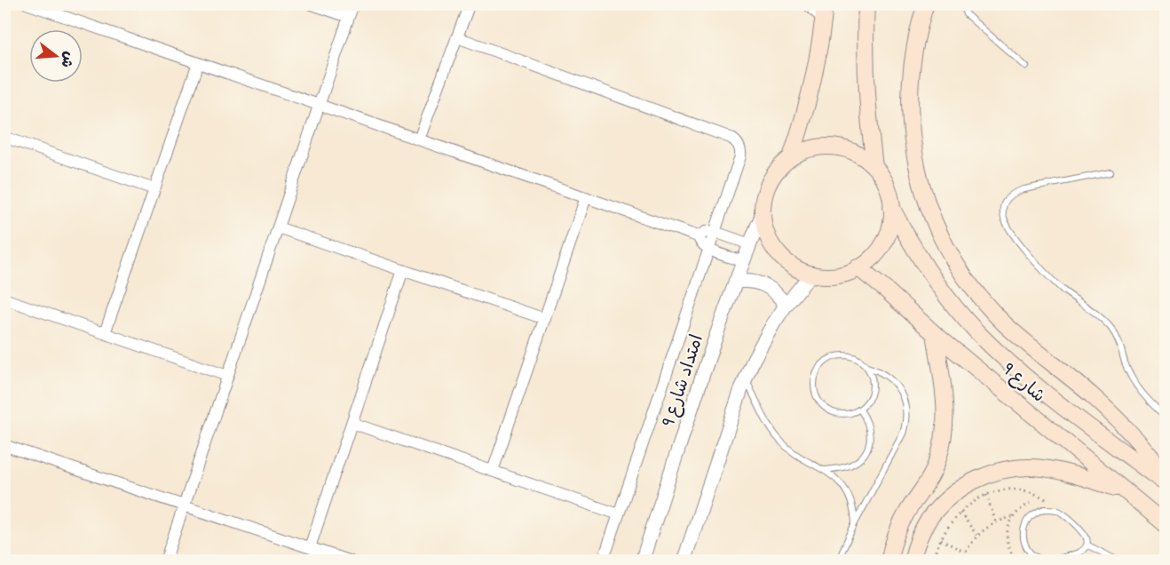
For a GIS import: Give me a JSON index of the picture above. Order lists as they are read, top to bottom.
{
  "streets": {
    "main road": ["شارع 9"],
    "street": ["امتداد شارع 9"]
  },
  "crossings": [
    ["امتداد شارع 9", "شارع 9"]
  ],
  "north": "right"
}
